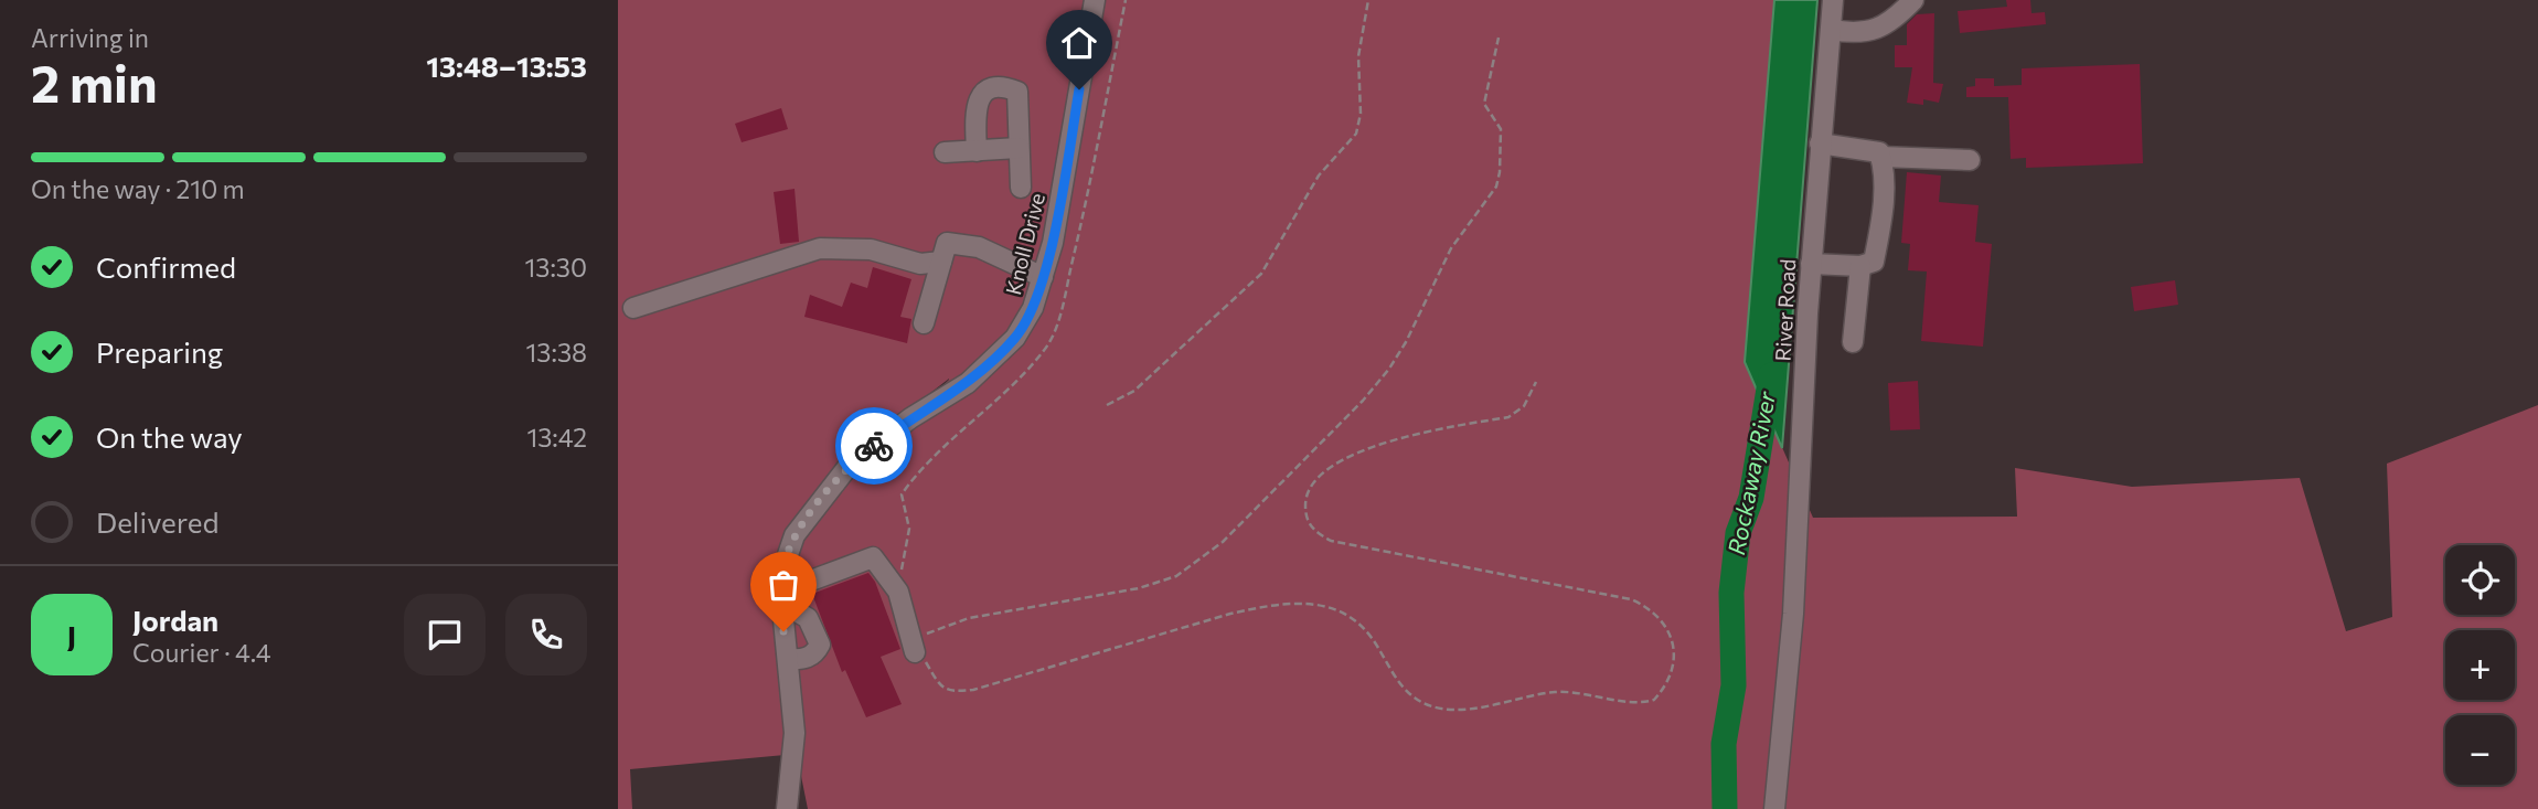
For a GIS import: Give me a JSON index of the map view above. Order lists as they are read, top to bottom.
{
  "streets": {
    "street": ["Knoll Drive", "River Road"]
  },
  "water": ["Rockaway River"],
  "page": {
    "heading": ["2 min", "Arriving in", "13:48–13:53"],
    "panel": ["Jordan", "Courier · 4.4"],
    "bar": "On the way · 210 m",
    "list": [
      ["Confirmed", "13:30"],
      ["Preparing", "13:38"],
      ["On the way", "13:42"],
      "Delivered"
    ],
    "map_buttons": ["+", "−"],
    "round": "J"
  }
}
